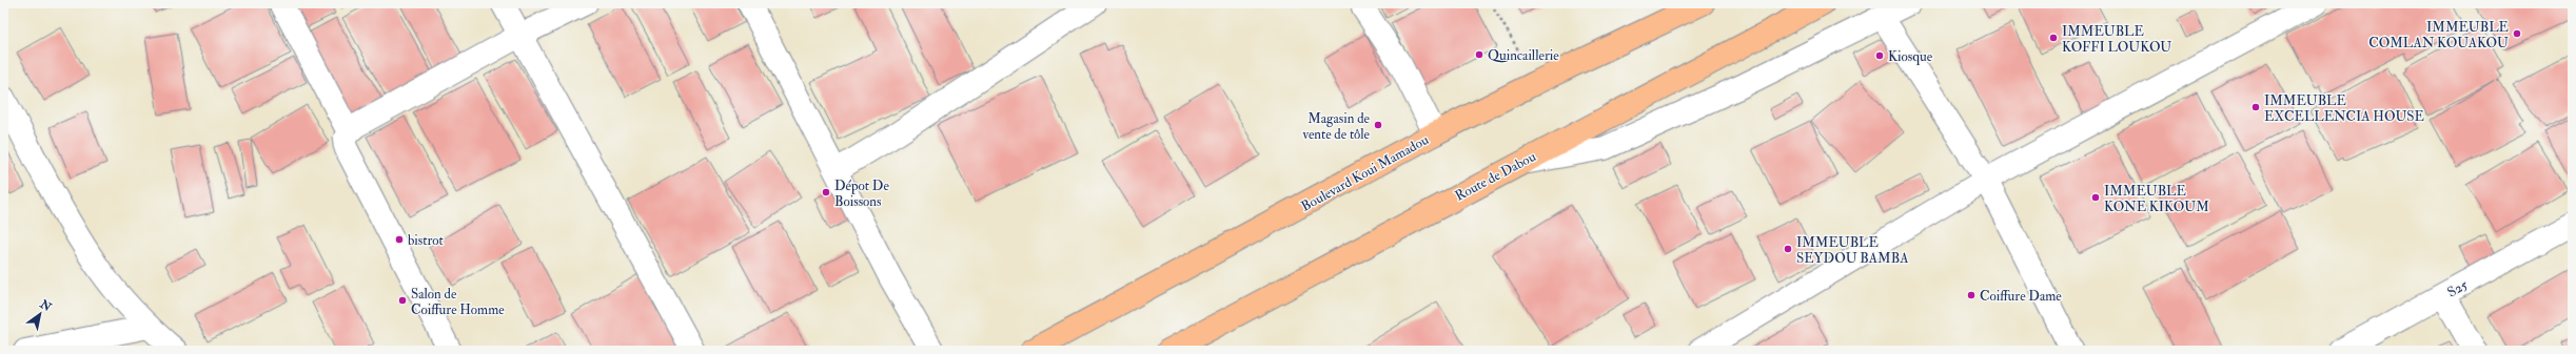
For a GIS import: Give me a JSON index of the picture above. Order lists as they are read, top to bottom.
{
  "streets": {
    "main road": ["Boulevard Koui Mamadou", "Route de Dabou"],
    "street": ["S25"]
  },
  "places": [
    "IMMEUBLE COMLAN KOUAKOU",
    "IMMEUBLE KOFFI LOUKOU",
    "Quincaillerie",
    "Kiosque",
    "IMMEUBLE EXCELLENCIA HOUSE",
    "Magasin de vente de tôle",
    "Dépot De Boissons",
    "IMMEUBLE KONE KIKOUM",
    "bistrot",
    "IMMEUBLE SEYDOU BAMBA",
    "Coiffure Dame",
    "Salon de Coiffure Homme"
  ],
  "north": "top right"
}
